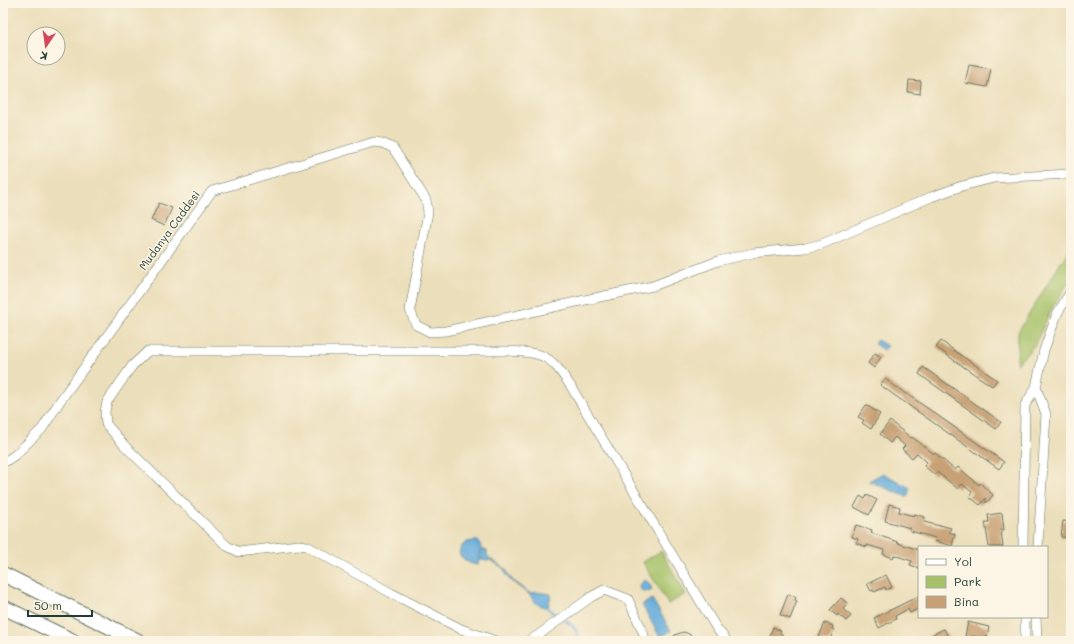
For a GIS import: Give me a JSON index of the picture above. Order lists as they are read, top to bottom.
{
  "streets": {
    "street": ["Mudanya Caddesi"]
  },
  "legend": ["Yol", "Park", "Bina"],
  "scale_bar": "50 m",
  "north": "bottom"
}
